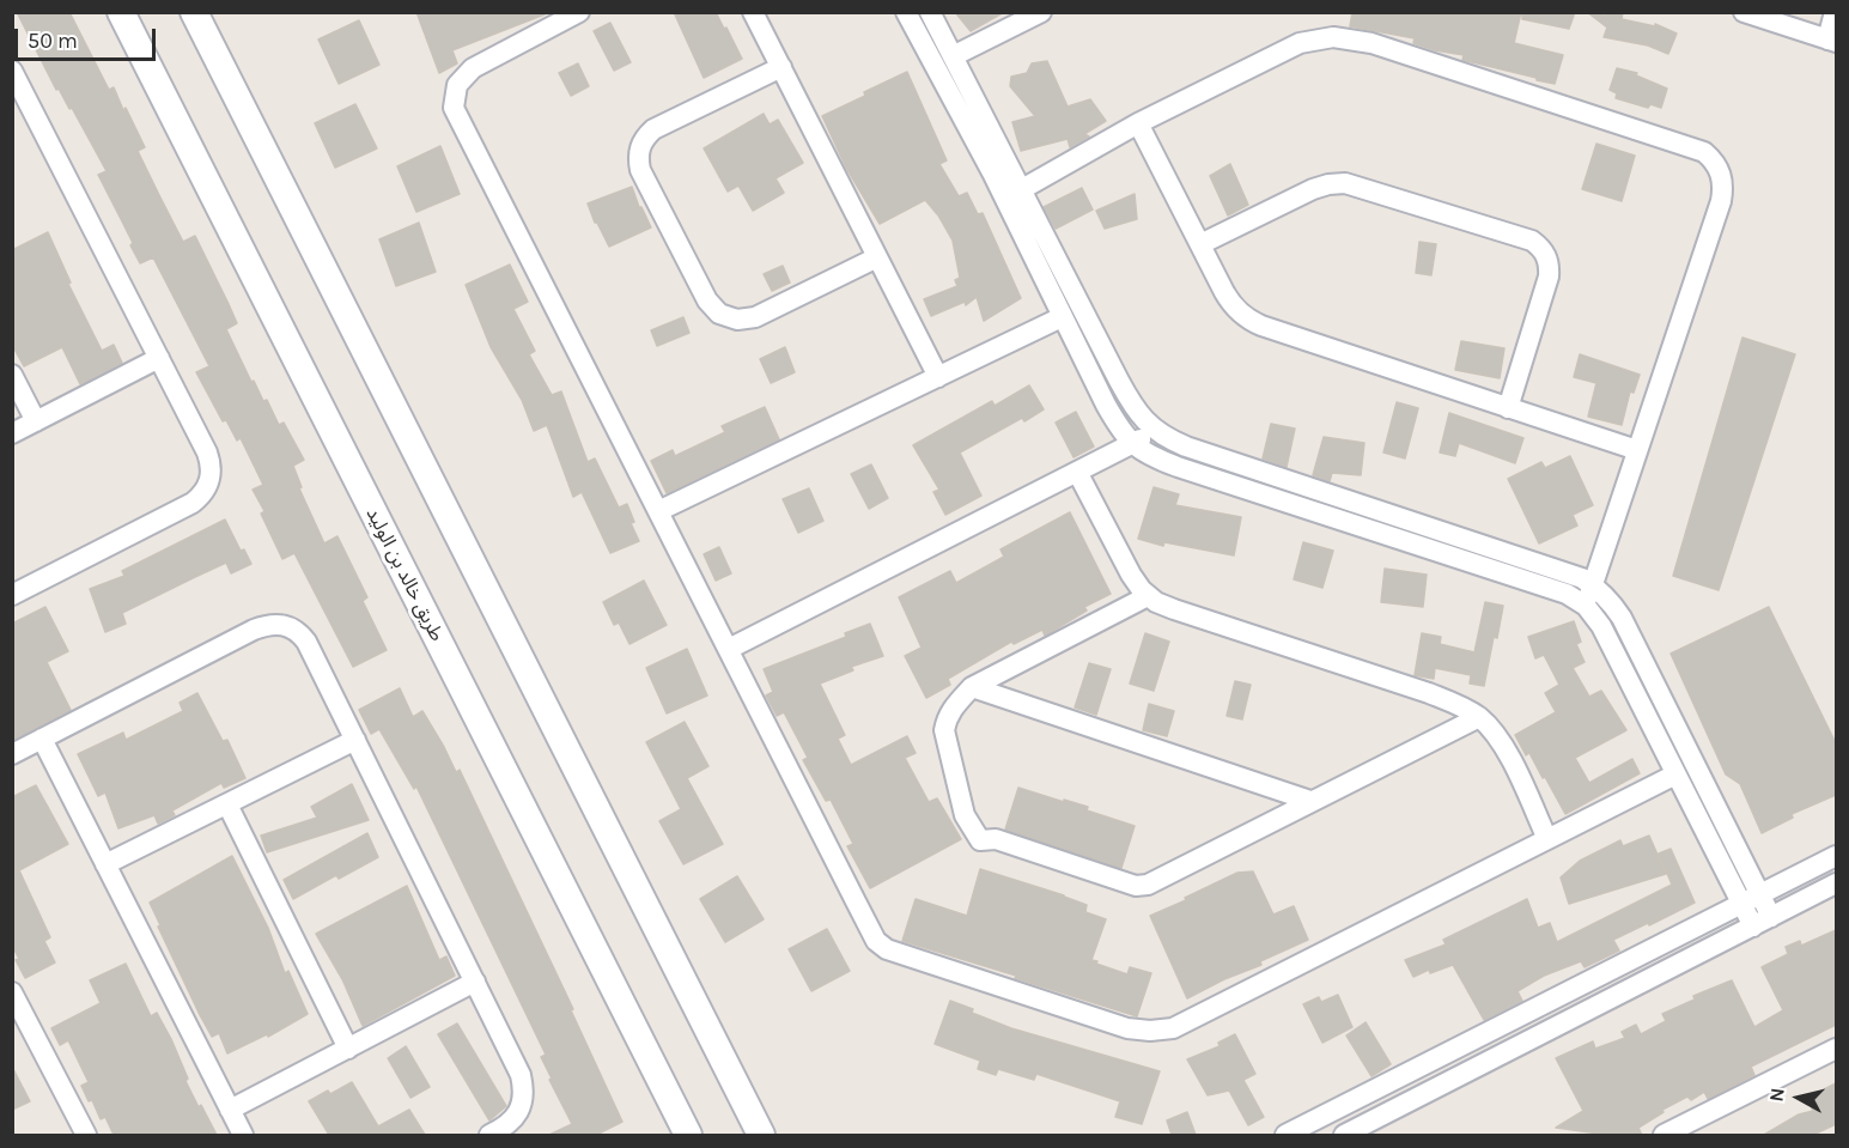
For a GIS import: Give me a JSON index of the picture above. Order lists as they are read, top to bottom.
{
  "streets": {
    "street": ["طريق خالد بن الوليد"]
  },
  "scale_bar": "50 m",
  "north": "left"
}
